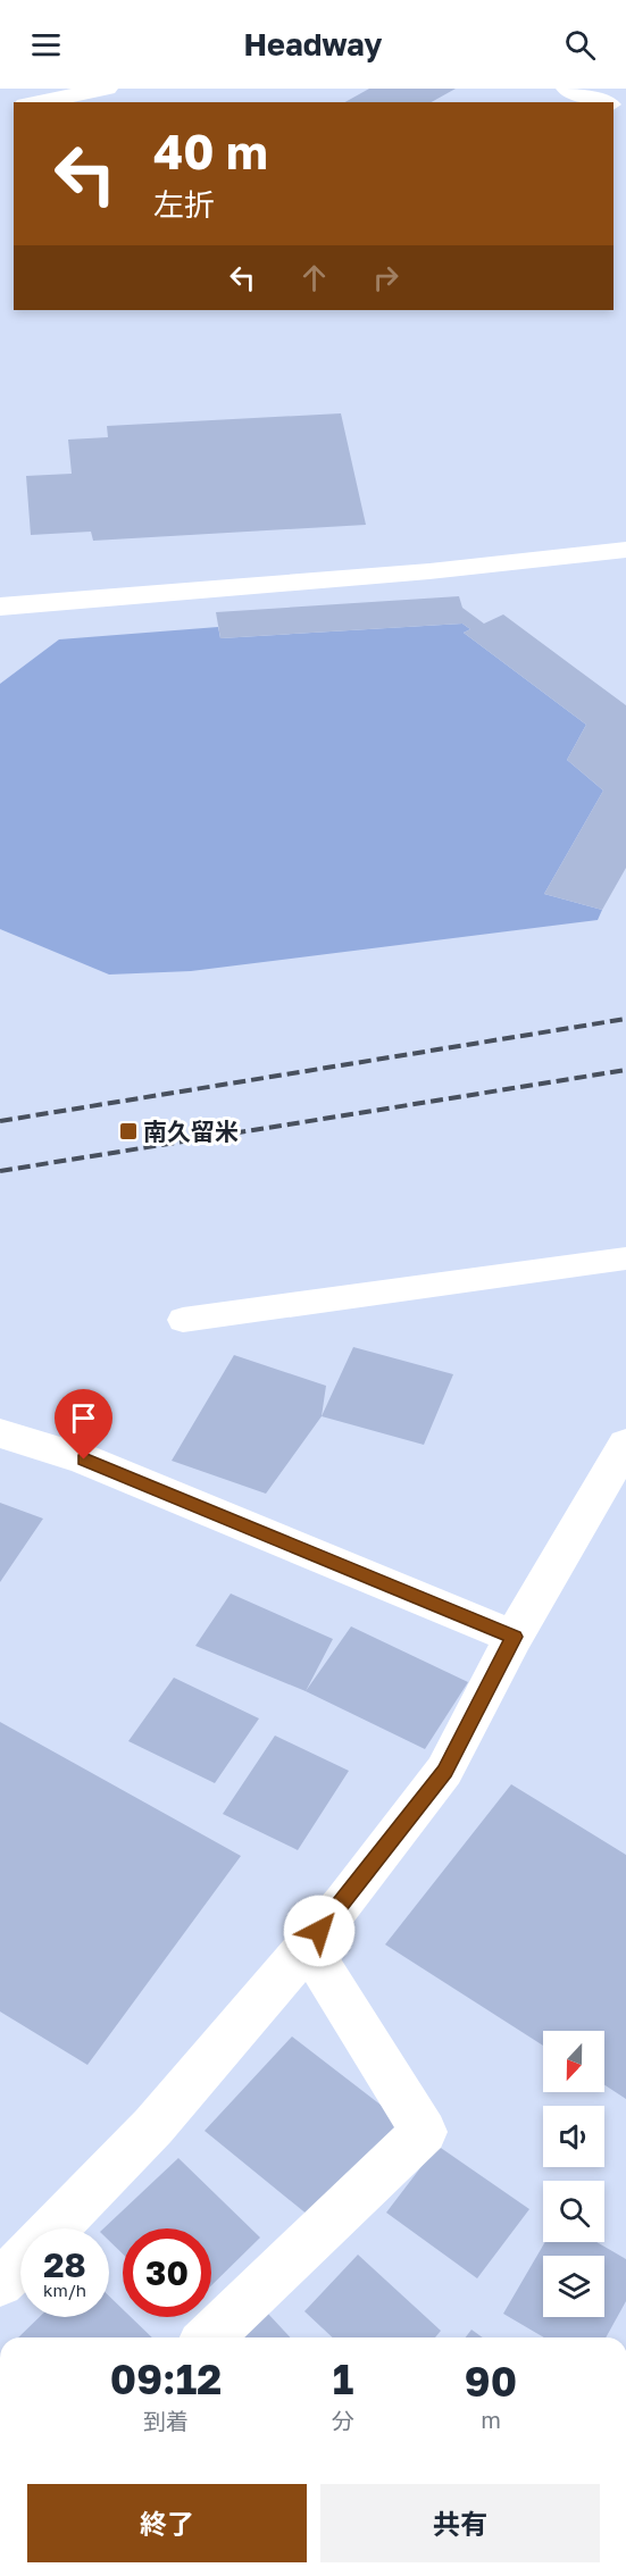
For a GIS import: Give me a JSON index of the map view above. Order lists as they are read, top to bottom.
{
  "places": {
    "transit": ["南久留米"]
  },
  "north": "bottom",
  "page": {
    "header": "Headway",
    "turn": ["40 m", "左折"],
    "speed": "28 km/h",
    "limit": "30",
    "eta": [
      "09:12",
      "到着",
      "1",
      "分",
      "90",
      "m"
    ],
    "buttons": ["終了", "共有"]
  }
}
